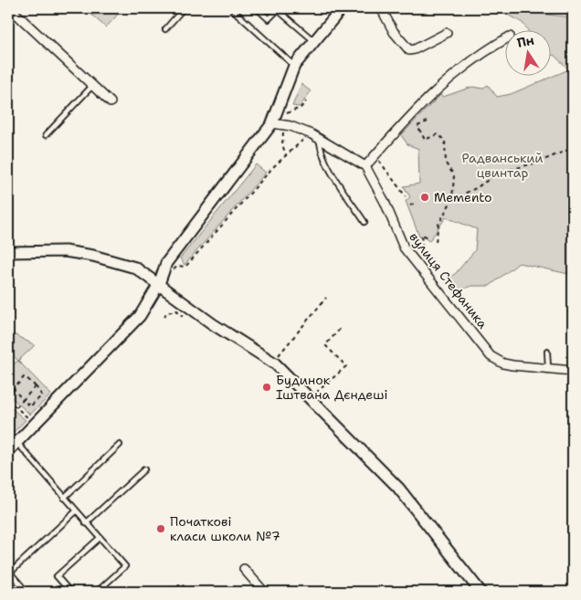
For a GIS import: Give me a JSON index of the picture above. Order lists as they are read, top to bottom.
{
  "streets": {
    "street": ["вулиця Стефаника"]
  },
  "parks": ["Радванський цвинтар"],
  "places": ["Memento", "Будинок Іштвана Дєндеші", "Початкові класи школи №7"],
  "north": "top"
}
